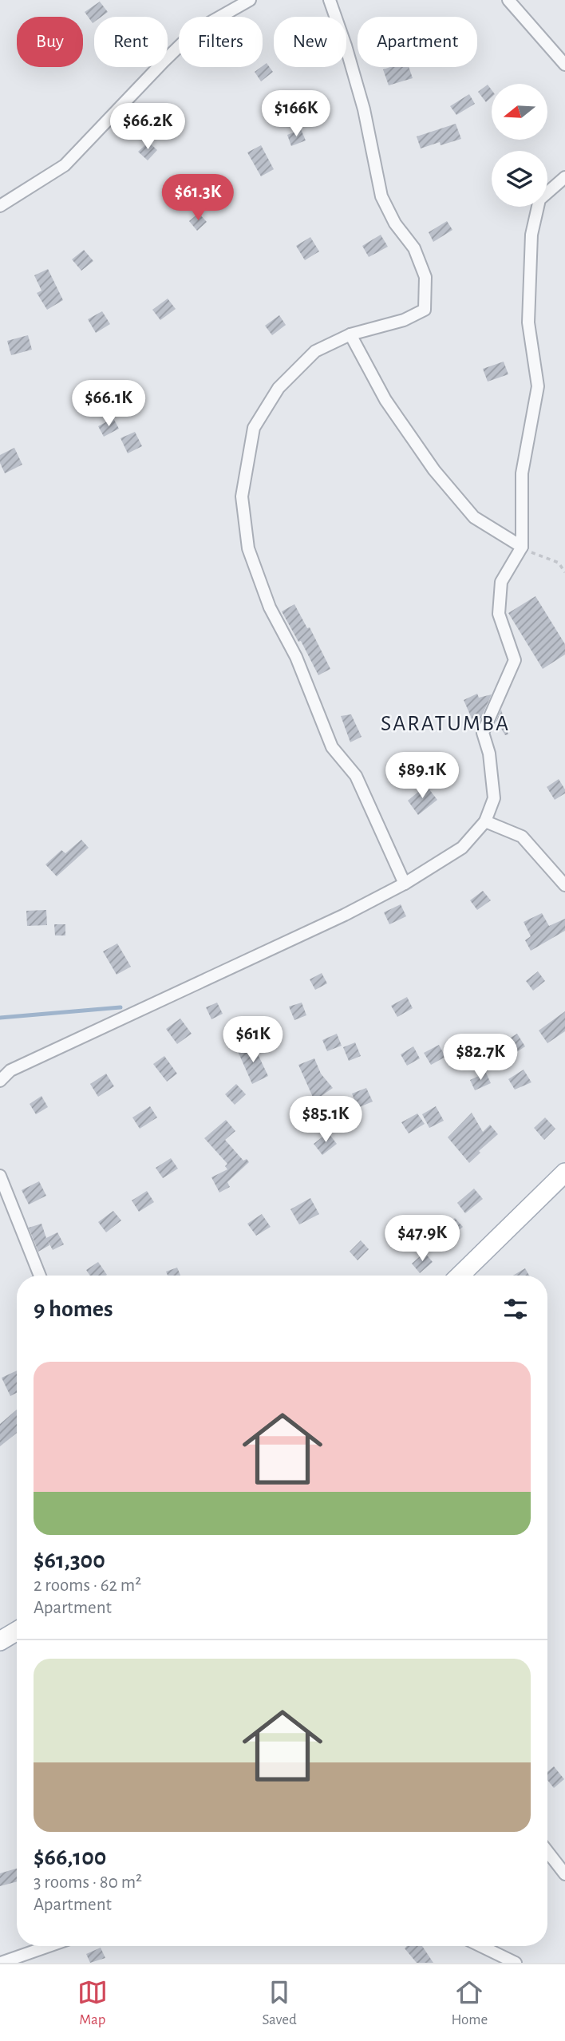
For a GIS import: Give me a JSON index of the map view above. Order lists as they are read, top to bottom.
{
  "districts": ["SARATUMBA"],
  "north": "left",
  "page": {
    "chip": [
      "Buy",
      "Rent",
      "Filters",
      "New",
      "Apartment"
    ],
    "price": [
      "$166K",
      "$66.2K",
      "$61.3K",
      "$66.1K",
      "$89.1K",
      "$61K",
      "$82.7K",
      "$85.1K",
      "$47.9K"
    ],
    "heading": "9 homes",
    "list": [
      {
        "name": "$61,300",
        "note": "2 rooms · 62 m² · Apartment"
      },
      {
        "name": "$66,100",
        "note": "3 rooms · 80 m² · Apartment"
      }
    ],
    "tabs": ["Map", "Saved", "Home"]
  }
}
